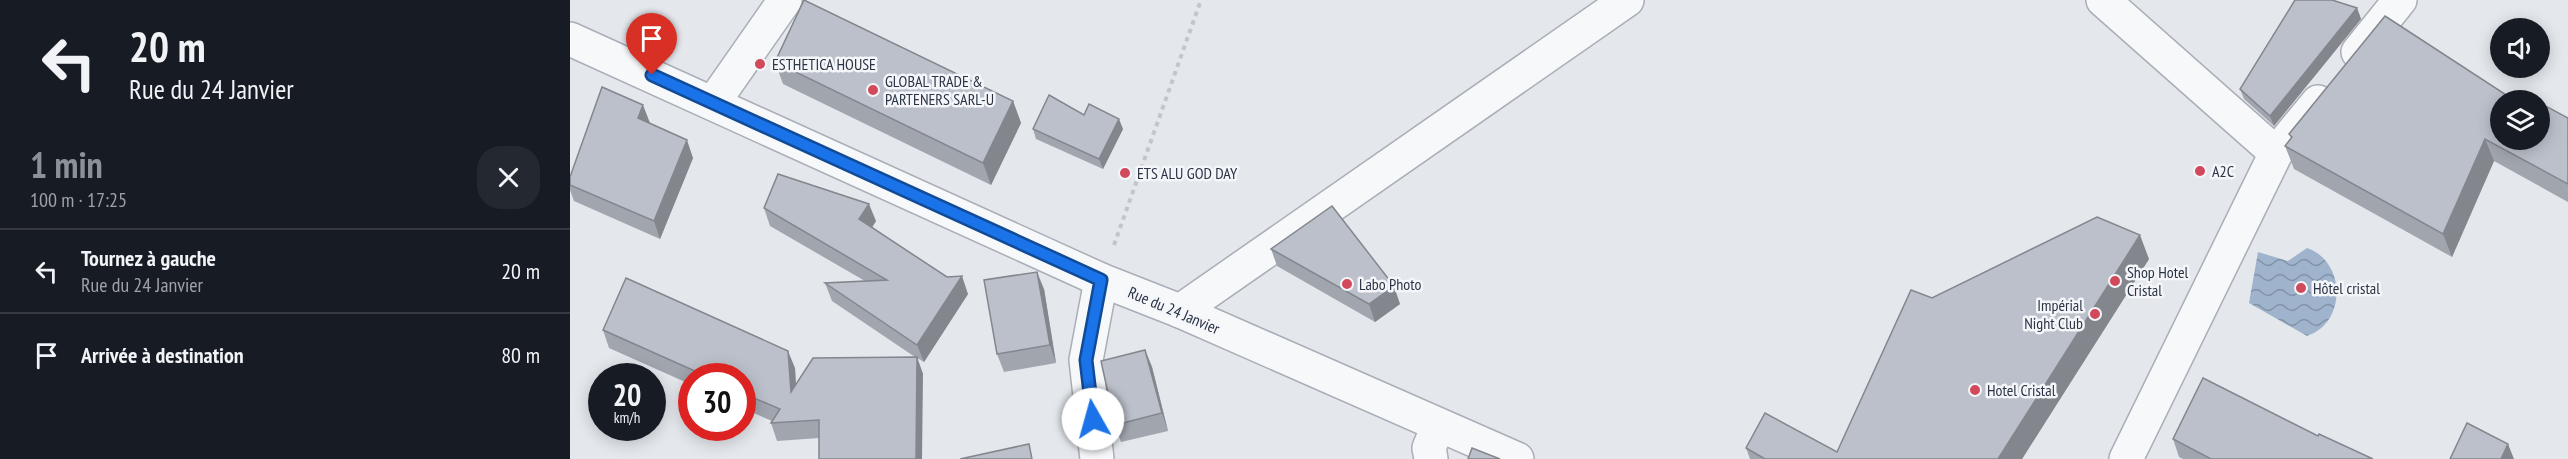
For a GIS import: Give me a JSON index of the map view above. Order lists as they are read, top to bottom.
{
  "streets": {
    "street": ["Rue du 24 Janvier"]
  },
  "places": [
    "ESTHETICA HOUSE",
    "GLOBAL TRADE & PARTENERS SARL-U",
    "A2C",
    "ETS ALU GOD DAY",
    "Shop Hotel Cristal",
    "Labo Photo",
    "Hôtel cristal",
    "Impérial Night Club",
    "Hotel Cristal"
  ],
  "page": {
    "turn": ["20 m", "Rue du 24 Janvier"],
    "heading": ["1 min", "100 m · 17:25"],
    "list": [
      {
        "name": "Tournez à gauche",
        "note": "Rue du 24 Janvier",
        "value": "20 m"
      },
      {
        "name": "Arrivée à destination",
        "value": "80 m"
      }
    ],
    "speed": "20 km/h",
    "limit": "30"
  }
}
